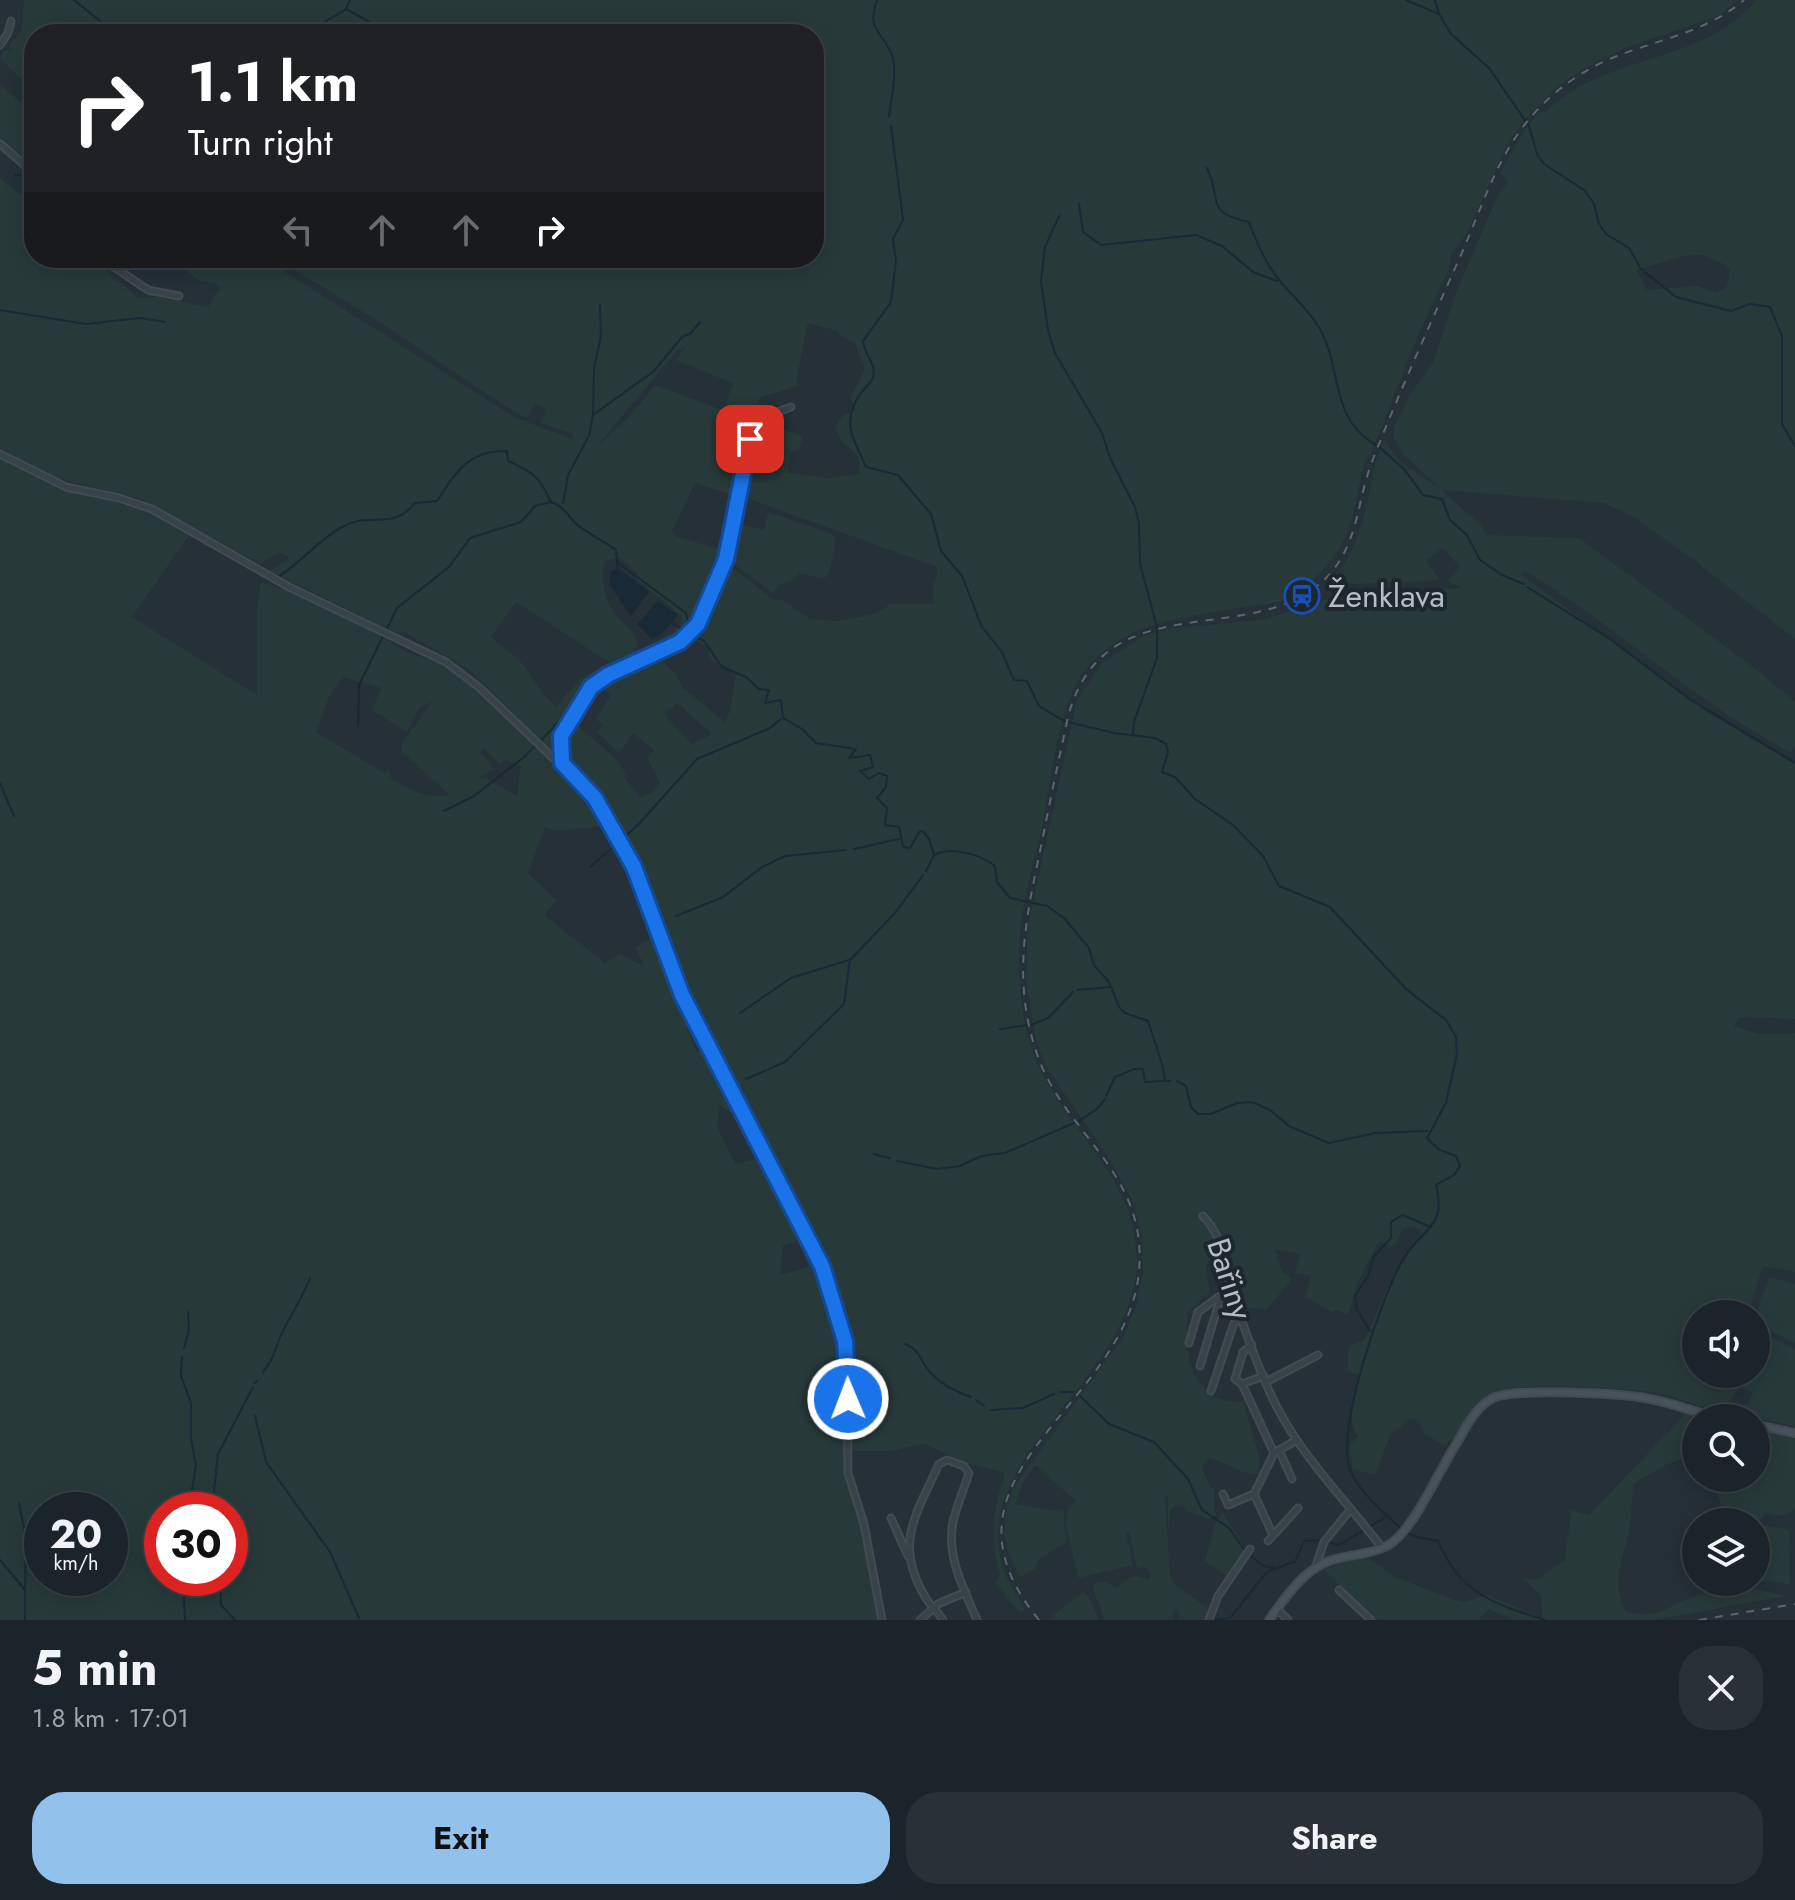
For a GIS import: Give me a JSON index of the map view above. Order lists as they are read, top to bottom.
{
  "streets": {
    "street": ["Bařiny"]
  },
  "places": {
    "station": ["Ženklava"]
  },
  "page": {
    "turn": ["1.1 km", "Turn right"],
    "speed": "20 km/h",
    "limit": "30",
    "heading": ["5 min", "1.8 km · 17:01"],
    "buttons": ["Exit", "Share"]
  }
}
